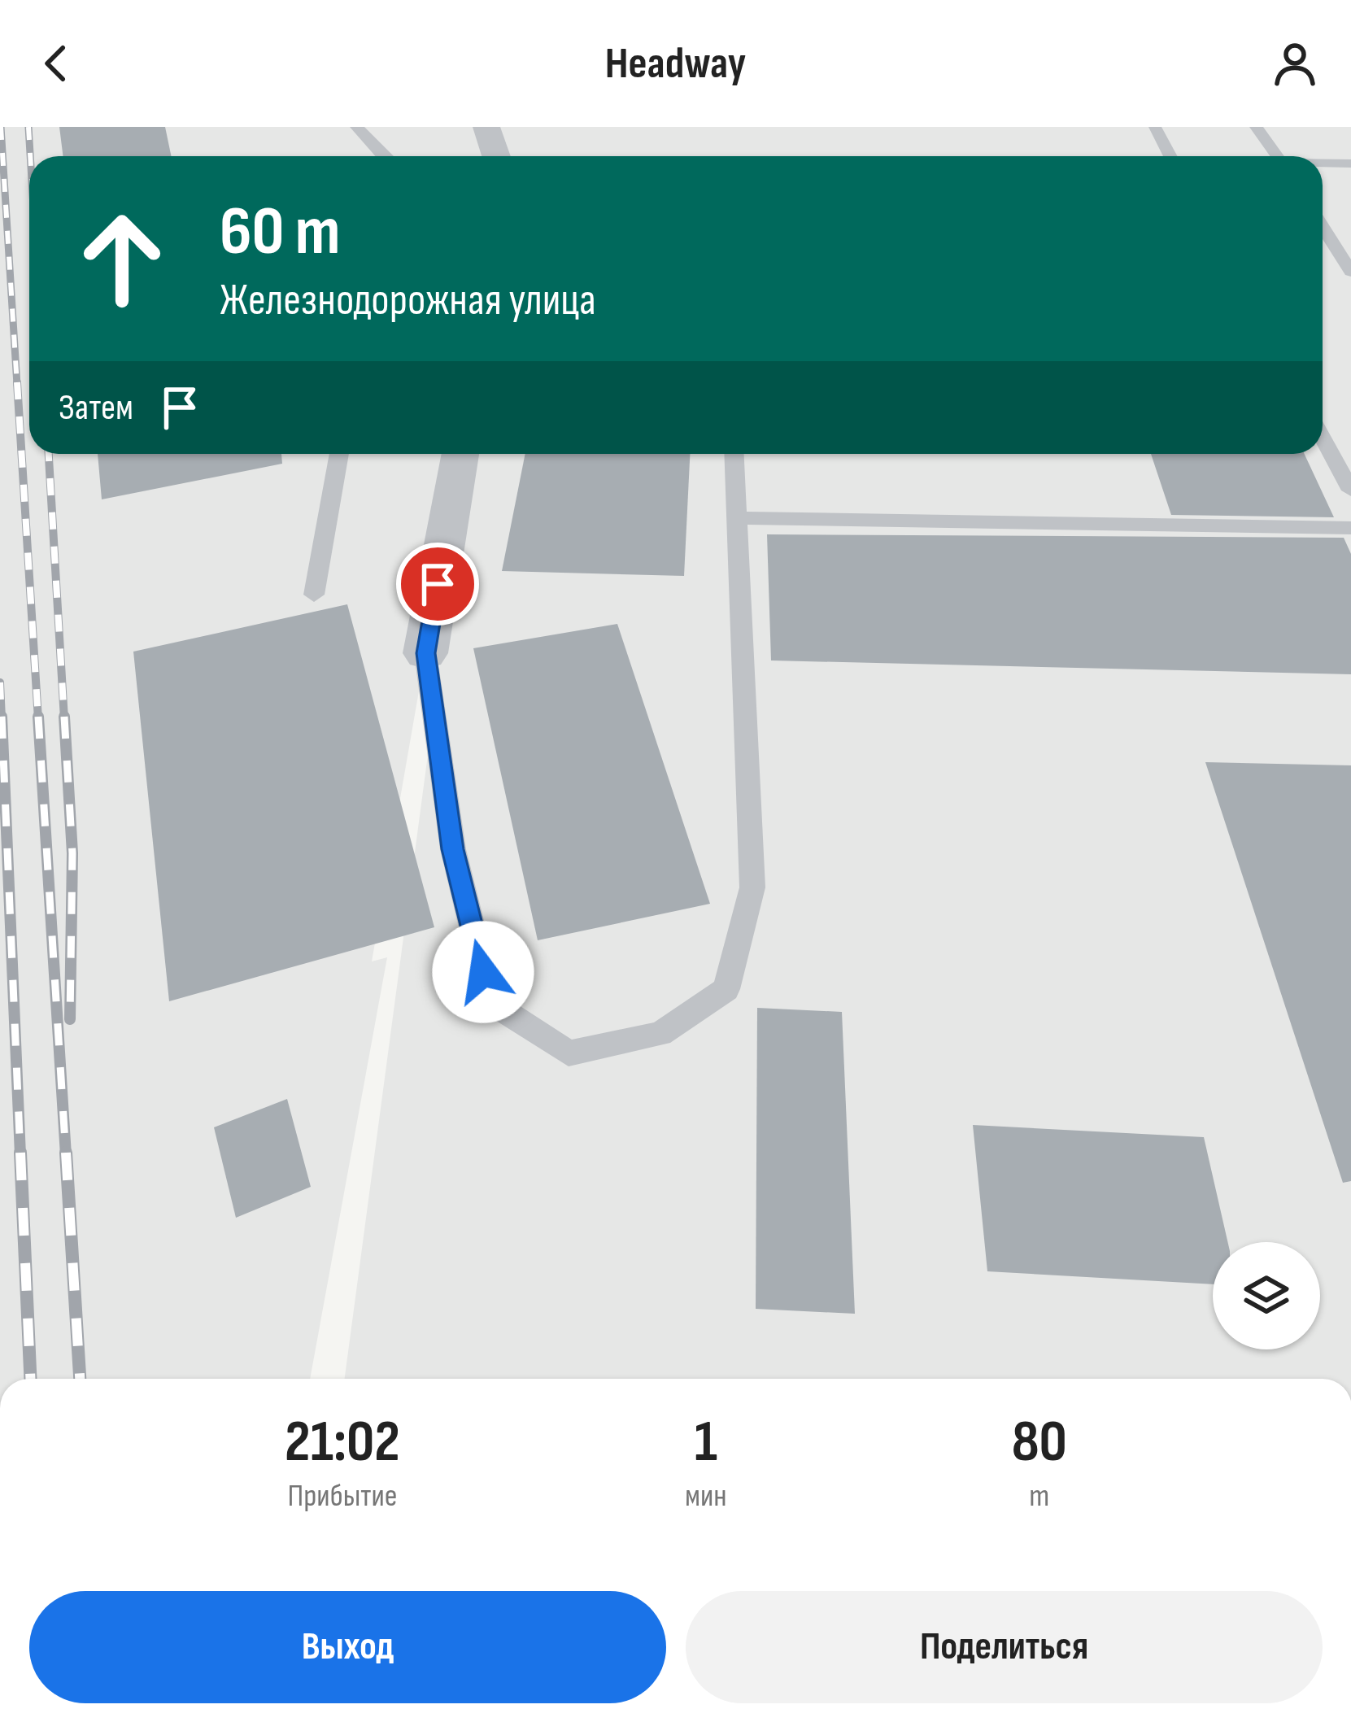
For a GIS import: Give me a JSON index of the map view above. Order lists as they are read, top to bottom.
{
  "page": {
    "header": "Headway",
    "turn": ["60 m", "Железнодорожная улица"],
    "then": "Затем",
    "eta": [
      "21:02",
      "Прибытие",
      "1",
      "мин",
      "80",
      "m"
    ],
    "buttons": ["Выход", "Поделиться"]
  }
}
